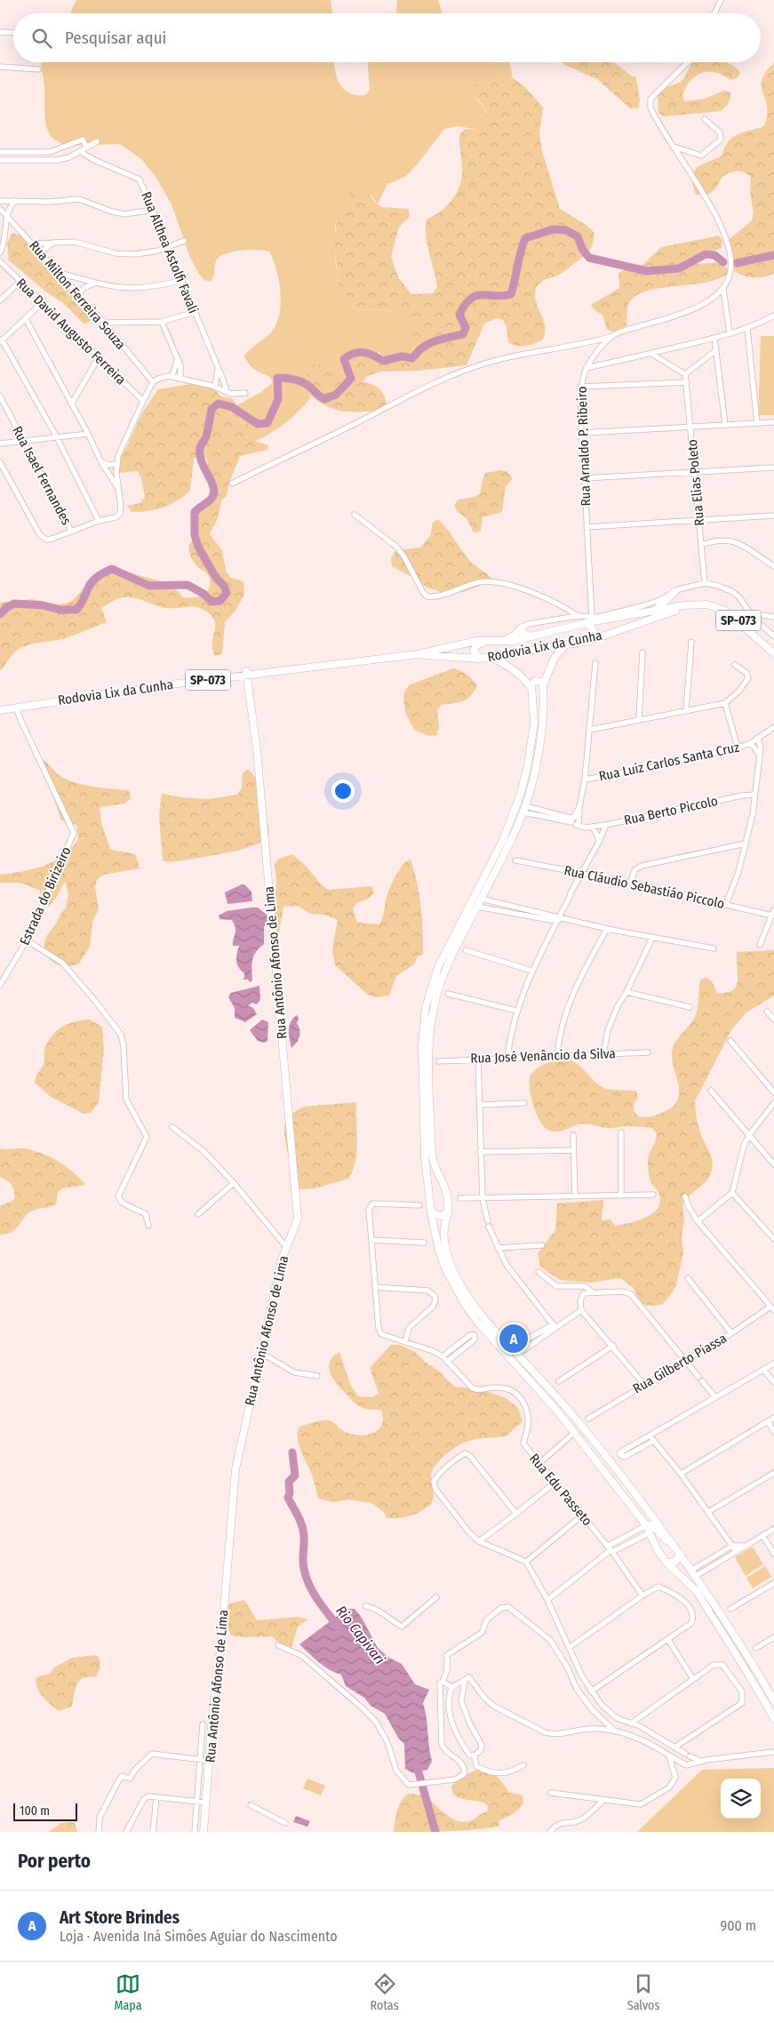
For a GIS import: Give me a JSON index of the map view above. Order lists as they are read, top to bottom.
{
  "streets": {
    "main road": ["SP-073", "Rodovia Lix da Cunha", "Rua Antônio Afonso de Lima"],
    "street": [
      "Rua Althea Astolfi Favali",
      "Rua Milton Ferreira Souza",
      "Rua David Augusto Ferreira",
      "Rua Arnaldo P. Ribeiro",
      "Rua Isael Fernandes",
      "Rua Elias Poleto",
      "Rua Luiz Carlos Santa Cruz",
      "Rua Berto Piccolo",
      "Rua Cláudio Sebastiáo Piccolo",
      "Estrada do Birizeiro",
      "Rua José Venâncio da Silva",
      "Rua Gilberto Piassa",
      "Rua Edu Passeto"
    ]
  },
  "crossings": [
    ["Rodovia Lix da Cunha", "Estrada do Birizeiro"],
    ["Rodovia Lix da Cunha", "Rua Antônio Afonso de Lima"]
  ],
  "water": ["Rio Capivari"],
  "scale_bar": "100 m",
  "page": {
    "search": "Pesquisar aqui",
    "pins": "A",
    "scale": "100 m",
    "heading": "Por perto",
    "list": [
      {
        "mark": "A",
        "name": "Art Store Brindes",
        "note": "Loja · Avenida Iná Simôes Aguiar do Nascimento",
        "value": "900 m"
      }
    ],
    "nav": ["Mapa", "Rotas", "Salvos"]
  }
}
